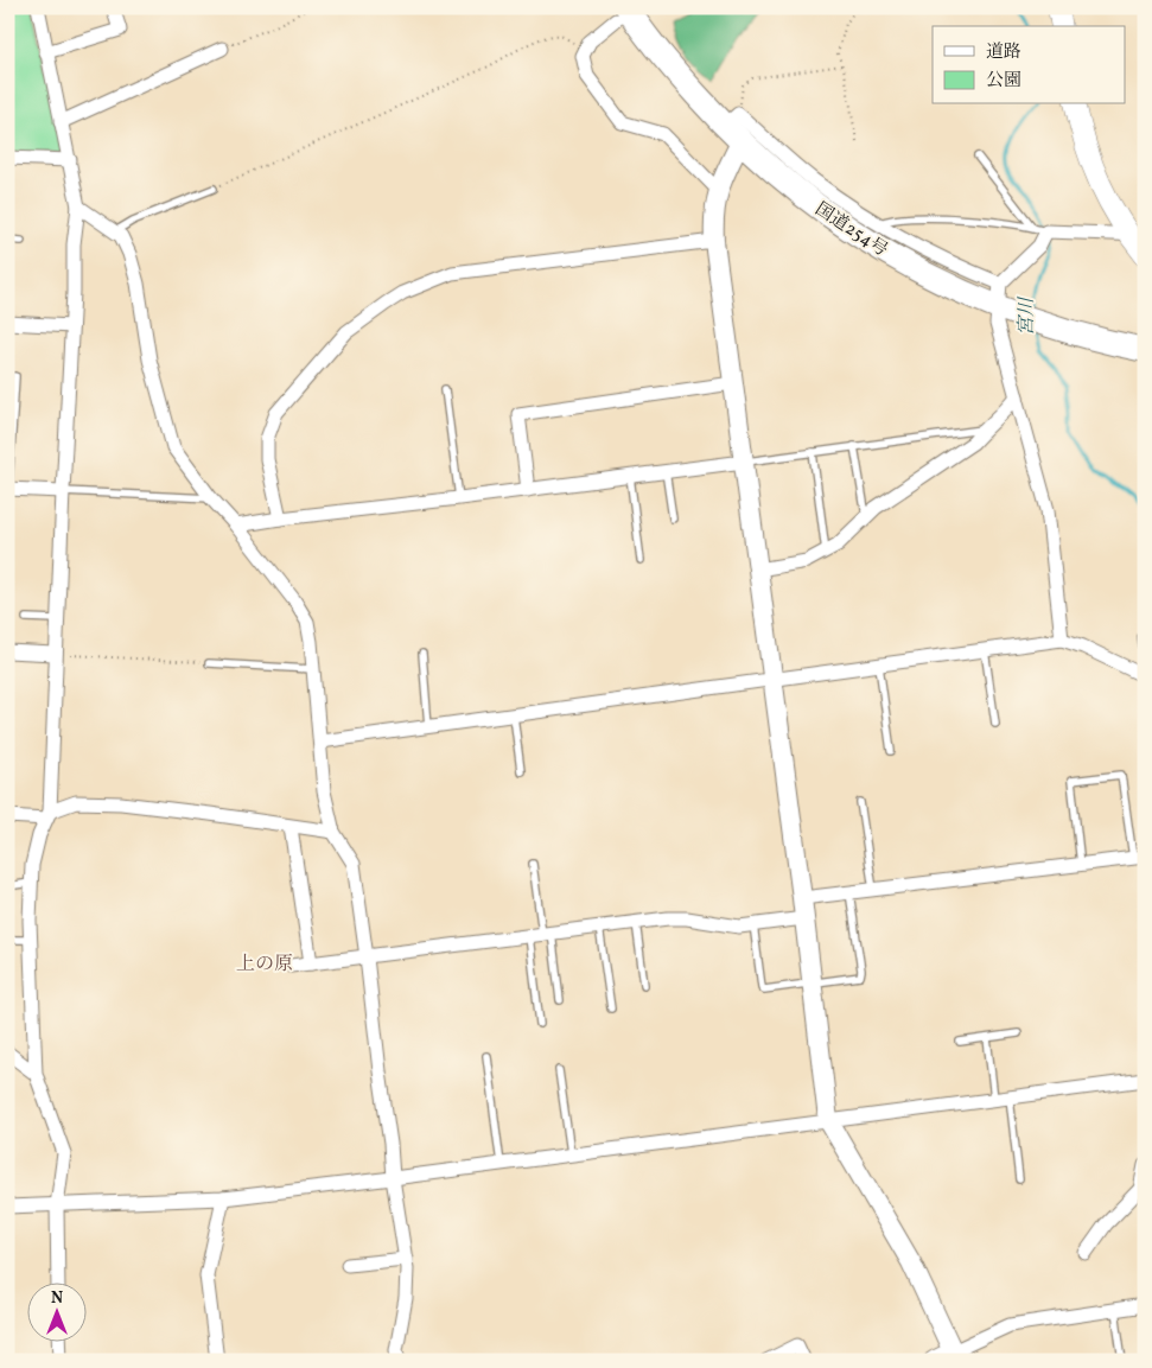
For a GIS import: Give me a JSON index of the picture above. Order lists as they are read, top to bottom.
{
  "streets": {
    "highway": ["国道254号"]
  },
  "districts": ["上の原"],
  "water": ["宮川"],
  "legend": ["道路", "公園"],
  "north": "top"
}
